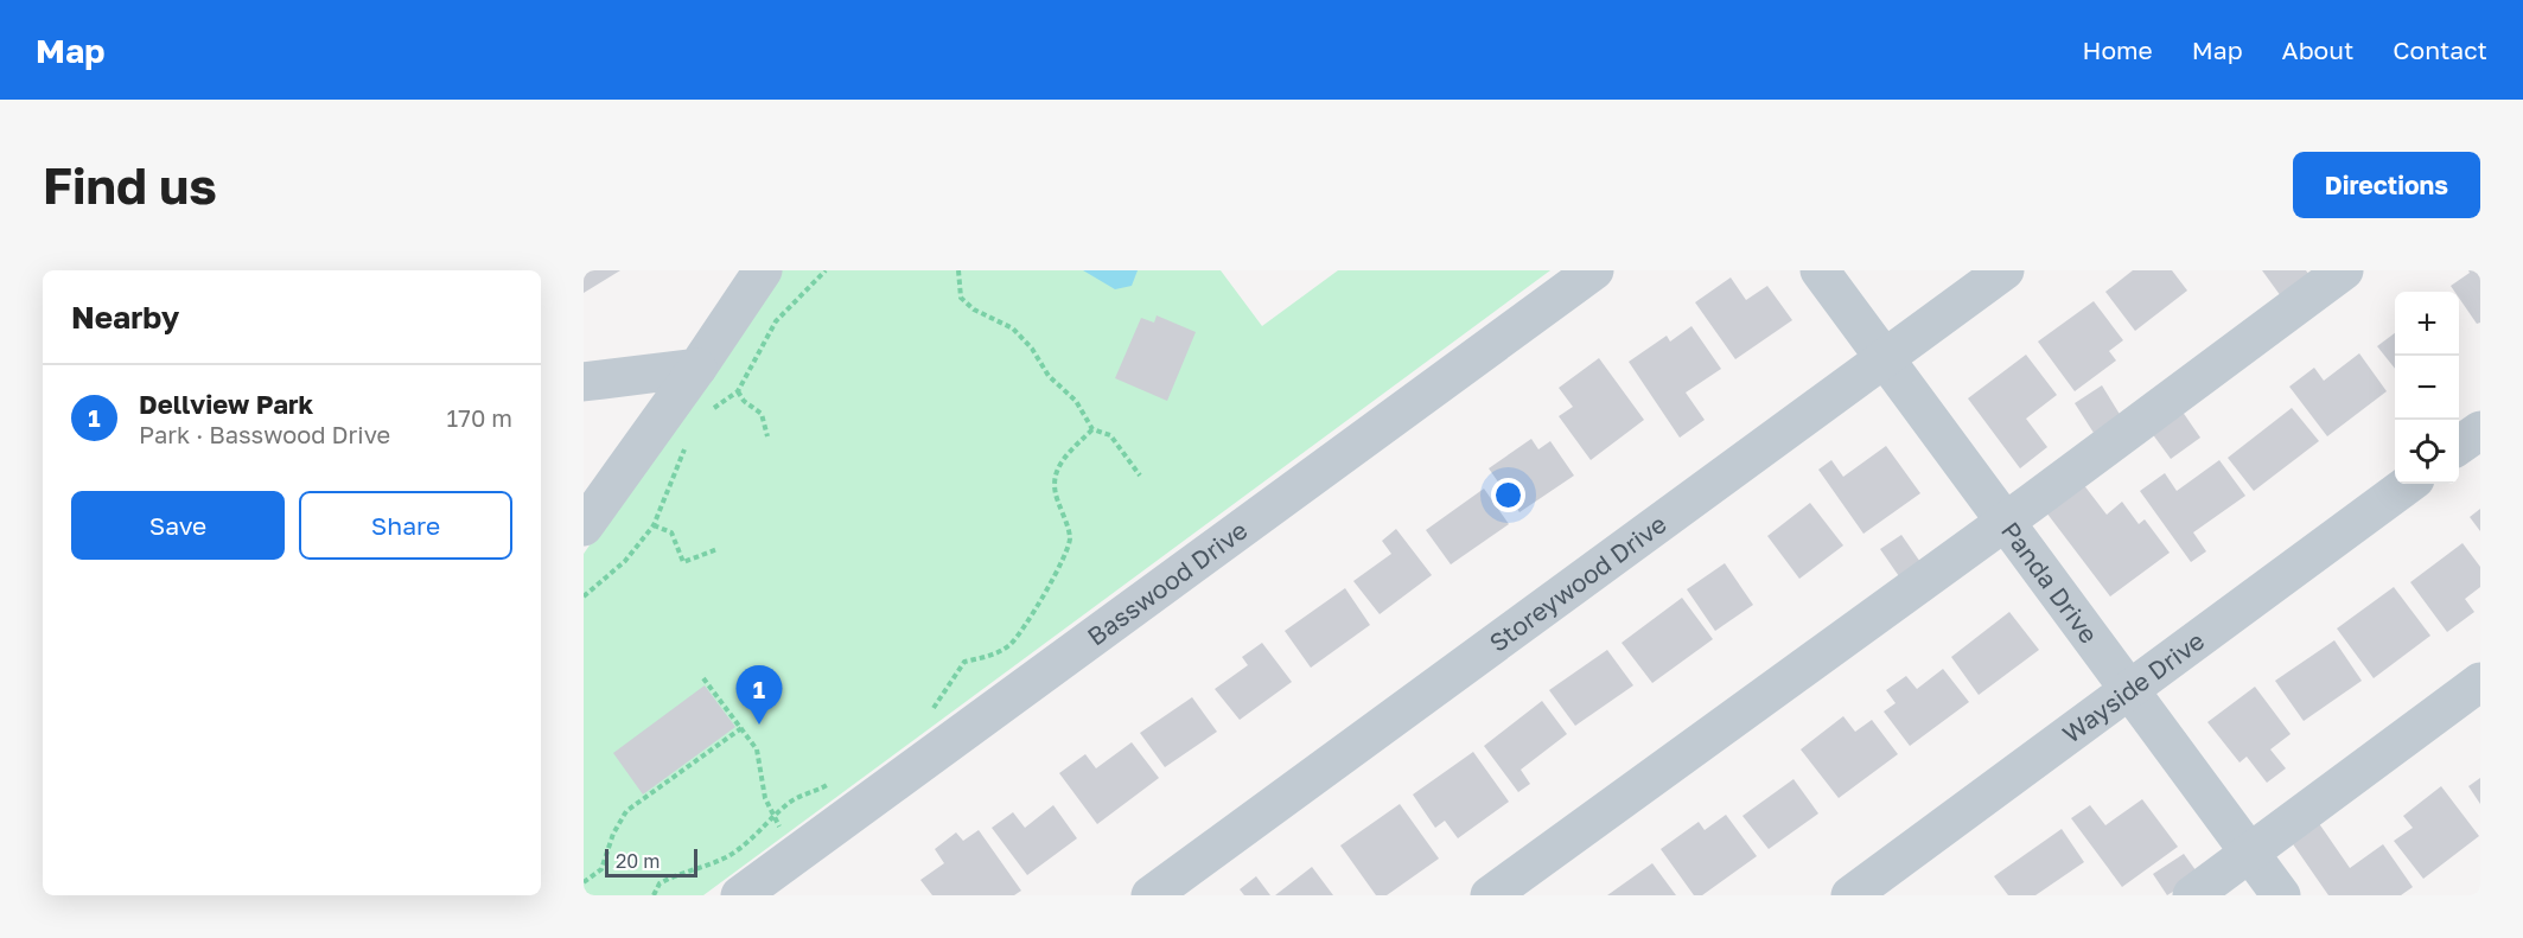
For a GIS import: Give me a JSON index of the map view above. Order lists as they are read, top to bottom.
{
  "streets": {
    "street": [
      "Basswood Drive",
      "Storeywood Drive",
      "Panda Drive",
      "Wayside Drive"
    ]
  },
  "crossings": [
    ["Storeywood Drive", "Panda Drive"],
    ["Panda Drive", "Wayside Drive"]
  ],
  "scale_bar": "20 m",
  "page": {
    "header": "Map",
    "nav": [
      "Home",
      "Map",
      "About",
      "Contact"
    ],
    "buttons": [
      "Directions",
      ["Save", "Share"]
    ],
    "title": "Find us",
    "heading": "Nearby",
    "map_buttons": ["+", "−"],
    "list": [
      {
        "mark": "1",
        "name": "Dellview Park",
        "note": "Park · Basswood Drive",
        "value": "170 m"
      }
    ],
    "pins": "1",
    "scale": "20 m"
  }
}
